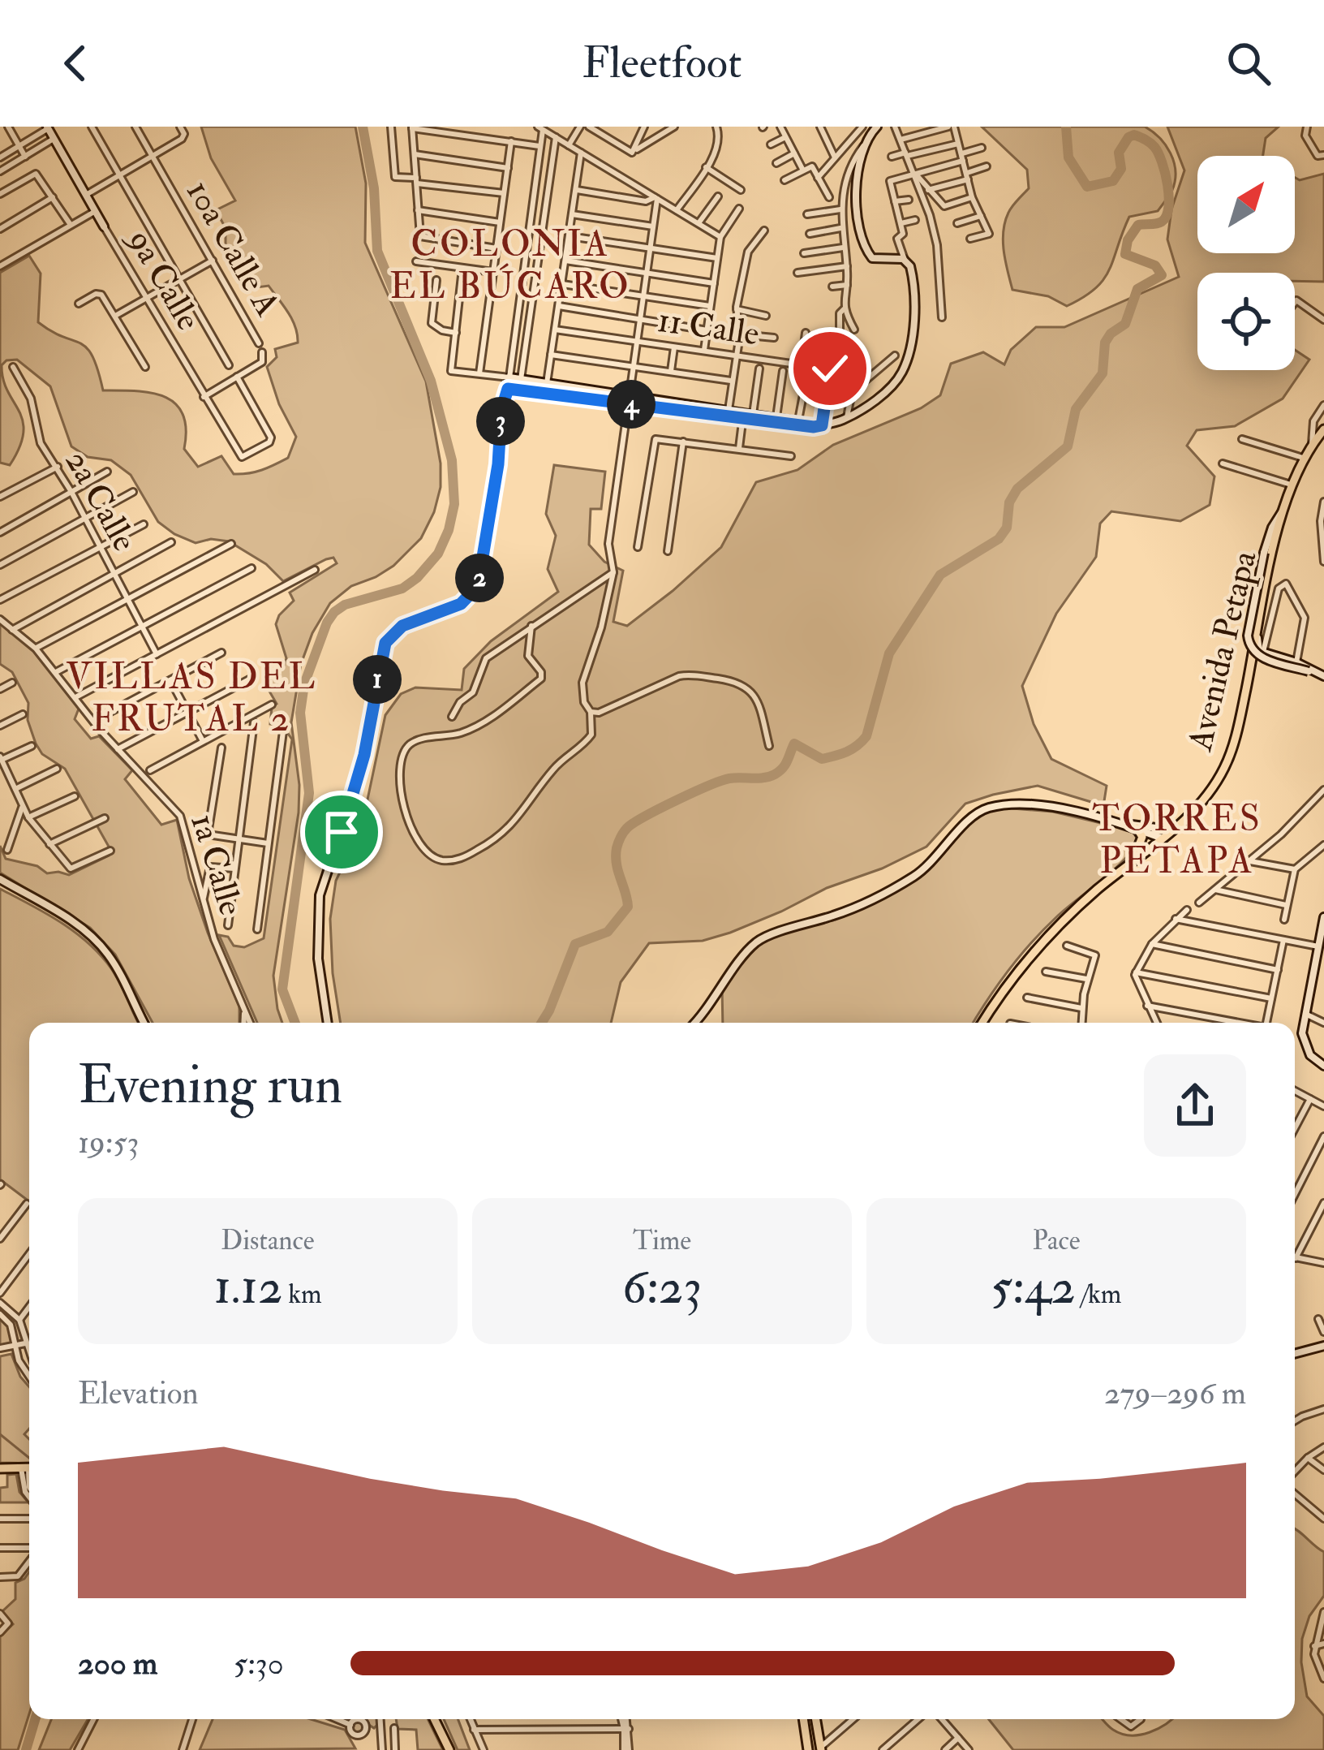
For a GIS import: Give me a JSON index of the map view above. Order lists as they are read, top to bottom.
{
  "streets": {
    "main road": ["9a Calle", "Avenida Petapa"],
    "street": [
      "10a Calle A",
      "11 Calle",
      "2a Calle",
      "1a Calle"
    ]
  },
  "districts": ["COLONIA EL BÚCARO", "VILLAS DEL FRUTAL 2", "TORRES PETAPA"],
  "north": "top right",
  "page": {
    "header": "Fleetfoot",
    "pins": [
      "4",
      "3",
      "2",
      "1"
    ],
    "heading": ["Evening run", "19:53"],
    "stats": [
      ["Distance", "1.12 km"],
      ["Time", "6:23"],
      ["Pace", "5:42 /km"]
    ],
    "chart": ["Elevation", "279–296 m"],
    "list": [
      {
        "name": "200 m",
        "note": "5:30"
      }
    ]
  }
}
